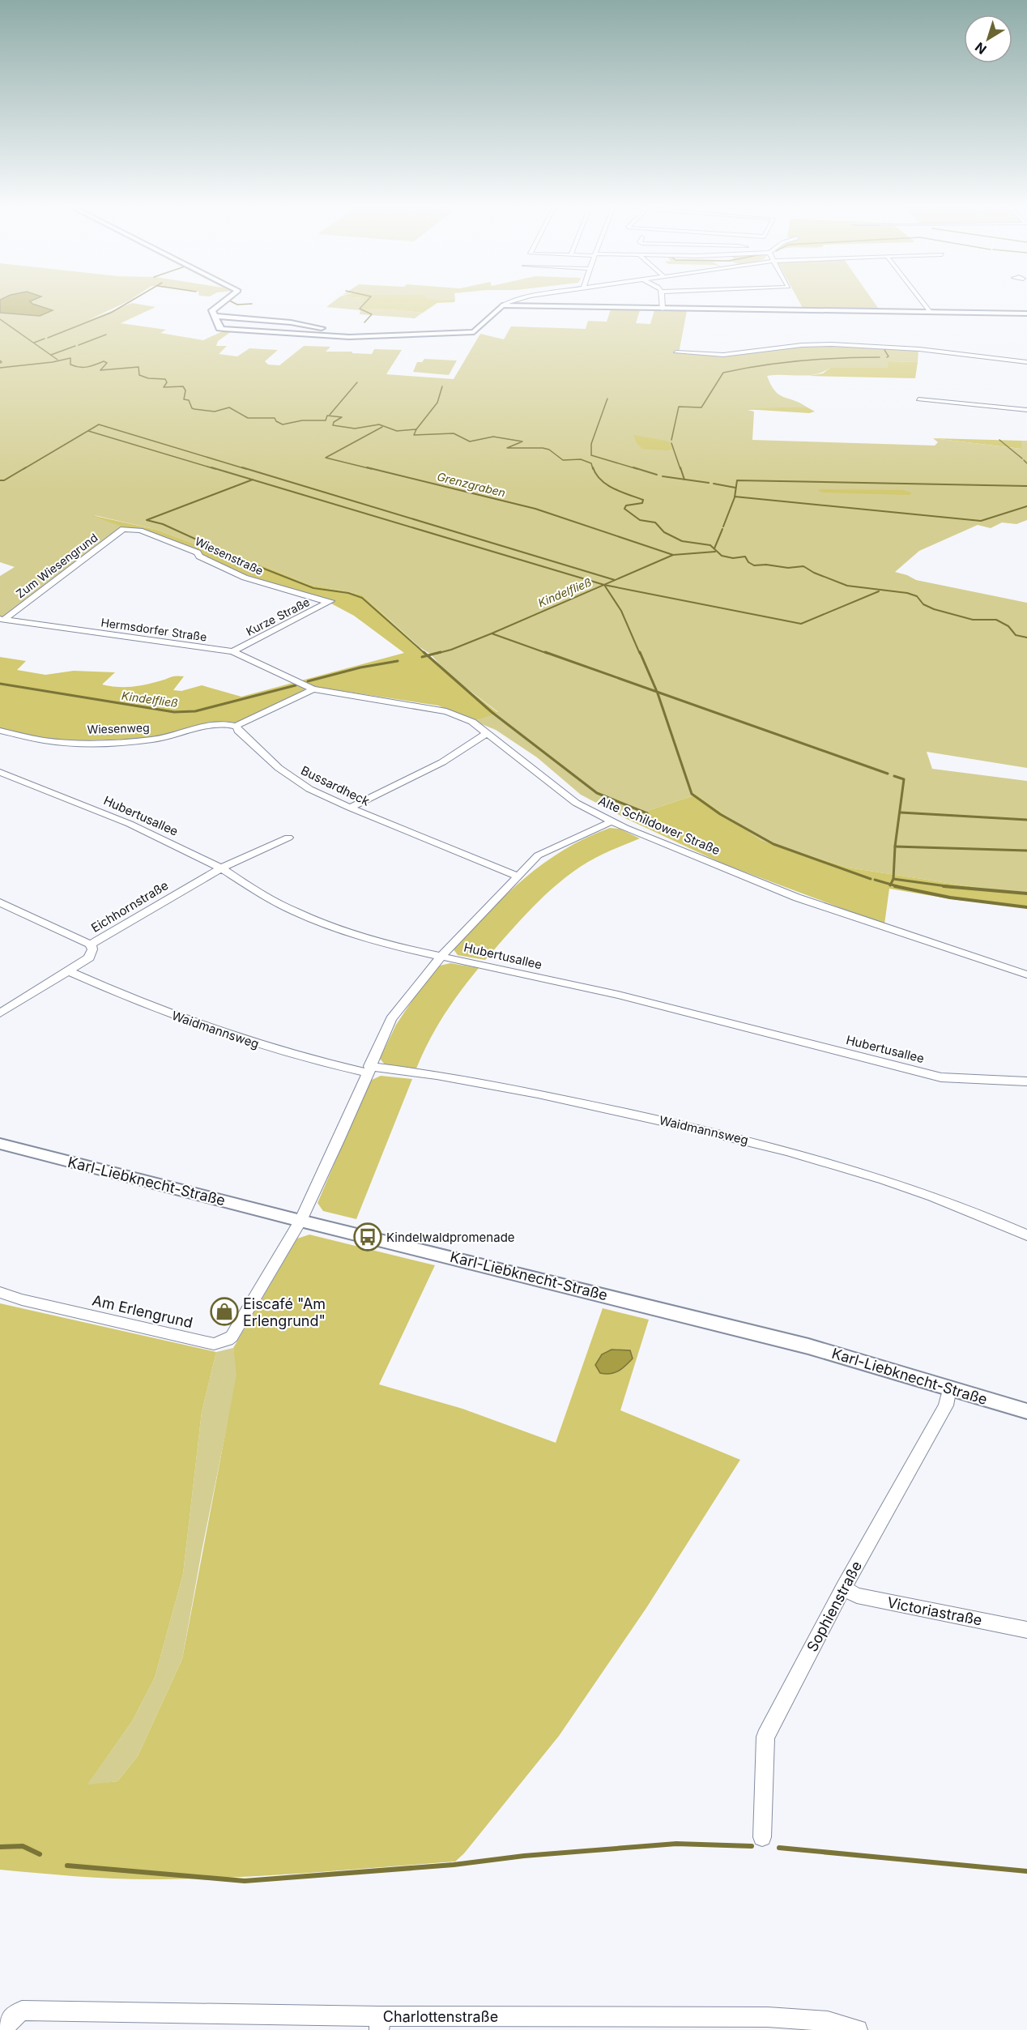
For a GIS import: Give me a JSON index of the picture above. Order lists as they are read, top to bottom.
{
  "streets": {
    "street": [
      "Wiesenstraße",
      "Zum Wiesengrund",
      "Kurze Straße",
      "Hermsdorfer Straße",
      "Wiesenweg",
      "Bussardheck",
      "Hubertusallee",
      "Alte Schildower Straße",
      "Eichhornstraße",
      "Waidmannsweg",
      "Karl-Liebknecht-Straße",
      "Am Erlengrund",
      "Sophienstraße",
      "Victoriastraße",
      "Charlottenstraße"
    ]
  },
  "crossings": [
    ["Wiesenstraße", "Zum Wiesengrund"],
    ["Wiesenstraße", "Kurze Straße"],
    ["Zum Wiesengrund", "Hermsdorfer Straße"],
    ["Kurze Straße", "Hermsdorfer Straße"],
    ["Hermsdorfer Straße", "Alte Schildower Straße"],
    ["Wiesenweg", "Bussardheck"],
    ["Hubertusallee", "Eichhornstraße"],
    ["Eichhornstraße", "Waidmannsweg"],
    ["Karl-Liebknecht-Straße", "Am Erlengrund"],
    ["Karl-Liebknecht-Straße", "Sophienstraße"],
    ["Sophienstraße", "Victoriastraße"]
  ],
  "water": ["Grenzgraben", "Kindelfließ"],
  "places": {
    "bus stop": ["Kindelwaldpromenade"],
    "shop": ["Eiscafé \"Am Erlengrund\""]
  },
  "north": "bottom left"
}
